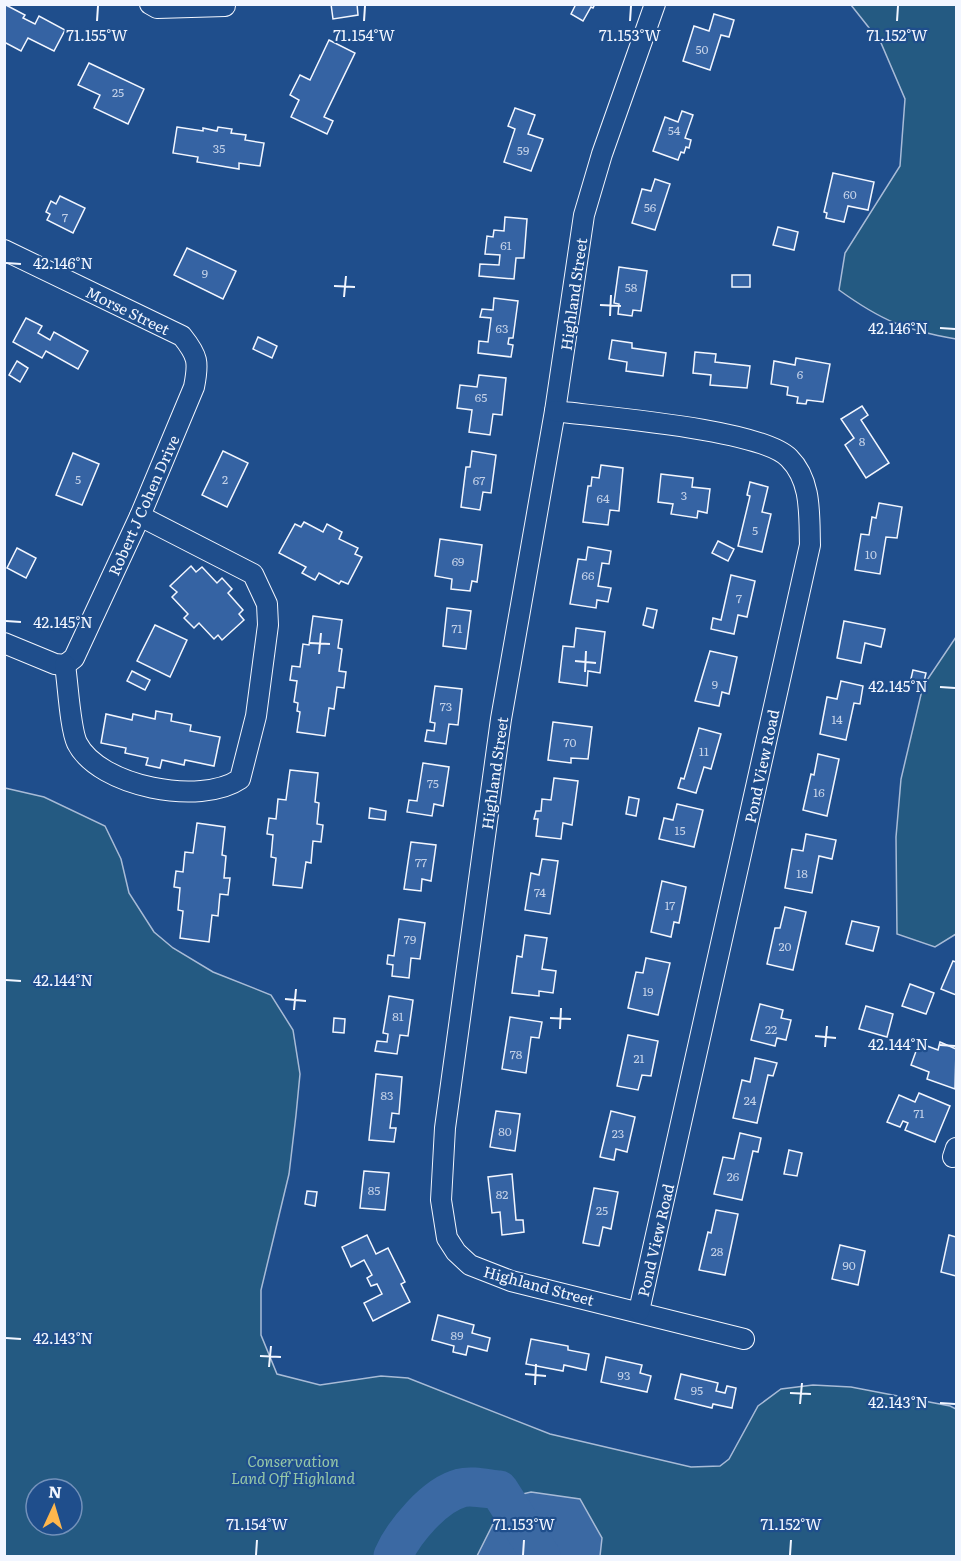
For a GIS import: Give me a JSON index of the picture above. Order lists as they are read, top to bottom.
{
  "streets": {
    "street": [
      "Highland Street",
      "Morse Street",
      "Robert J Cohen Drive",
      "Pond View Road"
    ]
  },
  "crossings": [
    ["Highland Street", "Pond View Road"],
    ["Morse Street", "Robert J Cohen Drive"]
  ],
  "parks": ["Conservation Land Off Highland"],
  "house_numbers": [
    "50",
    "25",
    "54",
    "35",
    "59",
    "60",
    "56",
    "7",
    "61",
    "9",
    "58",
    "63",
    "6",
    "65",
    "8",
    "5",
    "2",
    "67",
    "3",
    "64",
    "5",
    "10",
    "69",
    "66",
    "7",
    "71",
    "9",
    "73",
    "14",
    "70",
    "11",
    "75",
    "16",
    "15",
    "77",
    "18",
    "74",
    "17",
    "79",
    "20",
    "19",
    "81",
    "22",
    "78",
    "21",
    "83",
    "24",
    "71",
    "80",
    "23",
    "26",
    "85",
    "82",
    "25",
    "28",
    "90",
    "89",
    "93",
    "95"
  ],
  "north": "top",
  "coordinates": [
    "71.155°W",
    "71.154°W",
    "71.153°W",
    "71.152°W",
    "42.146°N",
    "42.145°N",
    "42.144°N",
    "42.143°N"
  ]
}
